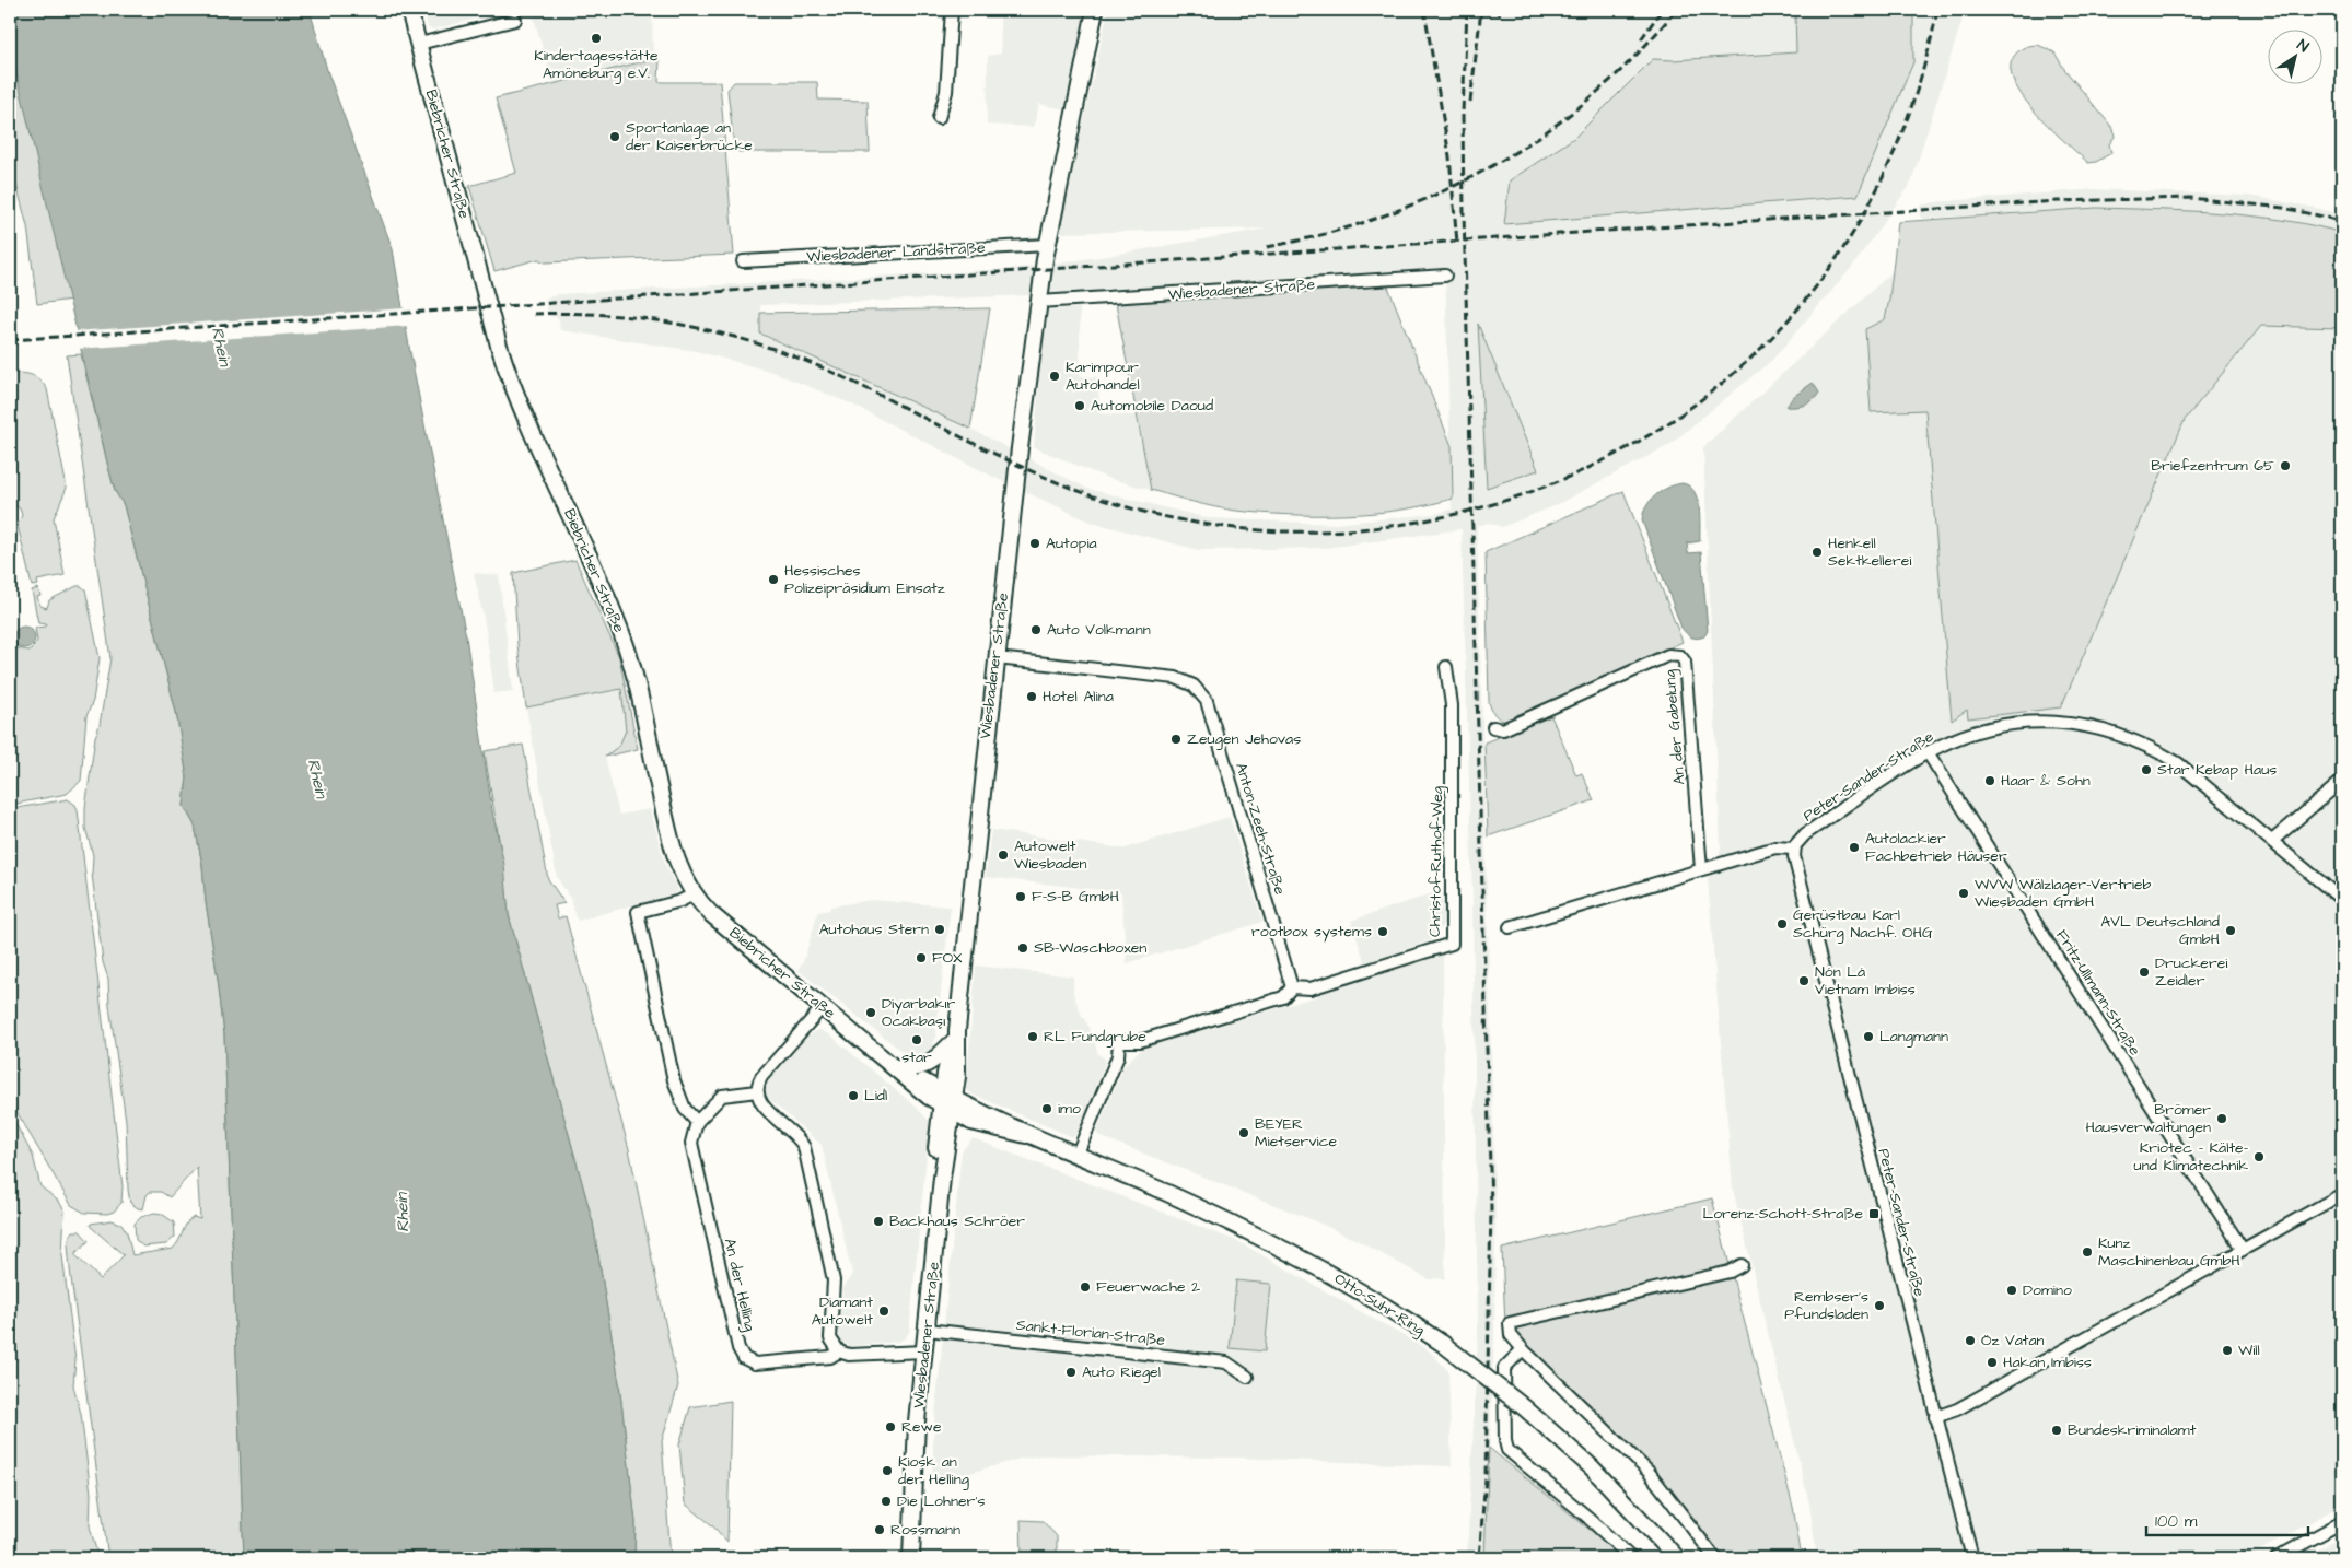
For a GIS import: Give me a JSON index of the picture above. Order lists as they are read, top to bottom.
{
  "streets": {
    "street": [
      "Biebricher Straße",
      "Wiesbadener Landstraße",
      "Wiesbadener Straße",
      "An der Gabelung",
      "Peter-Sander-Straße",
      "Anton-Zeeh-Straße",
      "Christof-Ruthof-Weg",
      "Fritz-Ullmann-Straße",
      "An der Helling",
      "Otto-Suhr-Ring",
      "Sankt-Florian-Straße"
    ]
  },
  "crossings": [
    ["Biebricher Straße", "Wiesbadener Straße"],
    ["Biebricher Straße", "Otto-Suhr-Ring"],
    ["Wiesbadener Landstraße", "Wiesbadener Straße"],
    ["Wiesbadener Straße", "Anton-Zeeh-Straße"],
    ["Wiesbadener Straße", "An der Helling"],
    ["Wiesbadener Straße", "Otto-Suhr-Ring"],
    ["Wiesbadener Straße", "Sankt-Florian-Straße"],
    ["Peter-Sander-Straße", "Fritz-Ullmann-Straße"],
    ["Anton-Zeeh-Straße", "Christof-Ruthof-Weg"],
    ["Christof-Ruthof-Weg", "Otto-Suhr-Ring"]
  ],
  "water": ["Rhein"],
  "places": {
    "other": [
      "Kindertagesstätte Amöneburg e.V.",
      "Sportanlage an der Kaiserbrücke",
      "Karimpour Autohandel",
      "Automobile Daoud",
      "Briefzentrum 65",
      "Autopia",
      "Henkell Sektkellerei",
      "Hessisches Polizeipräsidium Einsatz",
      "Auto Volkmann",
      "Hotel Alina",
      "Zeugen Jehovas",
      "Star Kebap Haus",
      "Haar & Sohn",
      "Autolackier Fachbetrieb Häuser",
      "Autowelt Wiesbaden",
      "WVW Wälzlager-Vertrieb Wiesbaden GmbH",
      "F-S-B GmbH",
      "Gerüstbau Karl Schürg Nachf. OHG",
      "Autohaus Stern",
      "AVL Deutschland GmbH",
      "rootbox systems",
      "SB-Waschboxen",
      "FOX",
      "Druckerei Zeidler",
      "Nón Lá Vietnam Imbiss",
      "Diyarbakır Ocakbaşı",
      "RL Fundgrube",
      "Langmann",
      "star",
      "Lidl",
      "imo",
      "Brömer Hausverwaltungen",
      "BEYER Mietservice",
      "Kriotec - Kälte- und Klimatechnik",
      "Backhaus Schröer",
      "Kunz Maschinenbau GmbH",
      "Feuerwache 2",
      "Domino",
      "Rembser's Pfundsladen",
      "Diamant Autowelt",
      "Öz Vatan",
      "Will",
      "Hakan Imbiss",
      "Auto Riegel",
      "Rewe",
      "Bundeskriminalamt",
      "Kiosk an der Helling",
      "Die Lohner's",
      "Rossmann"
    ],
    "transit": ["Lorenz-Schott-Straße"]
  },
  "scale_bar": "100 m",
  "north": "top right"
}
